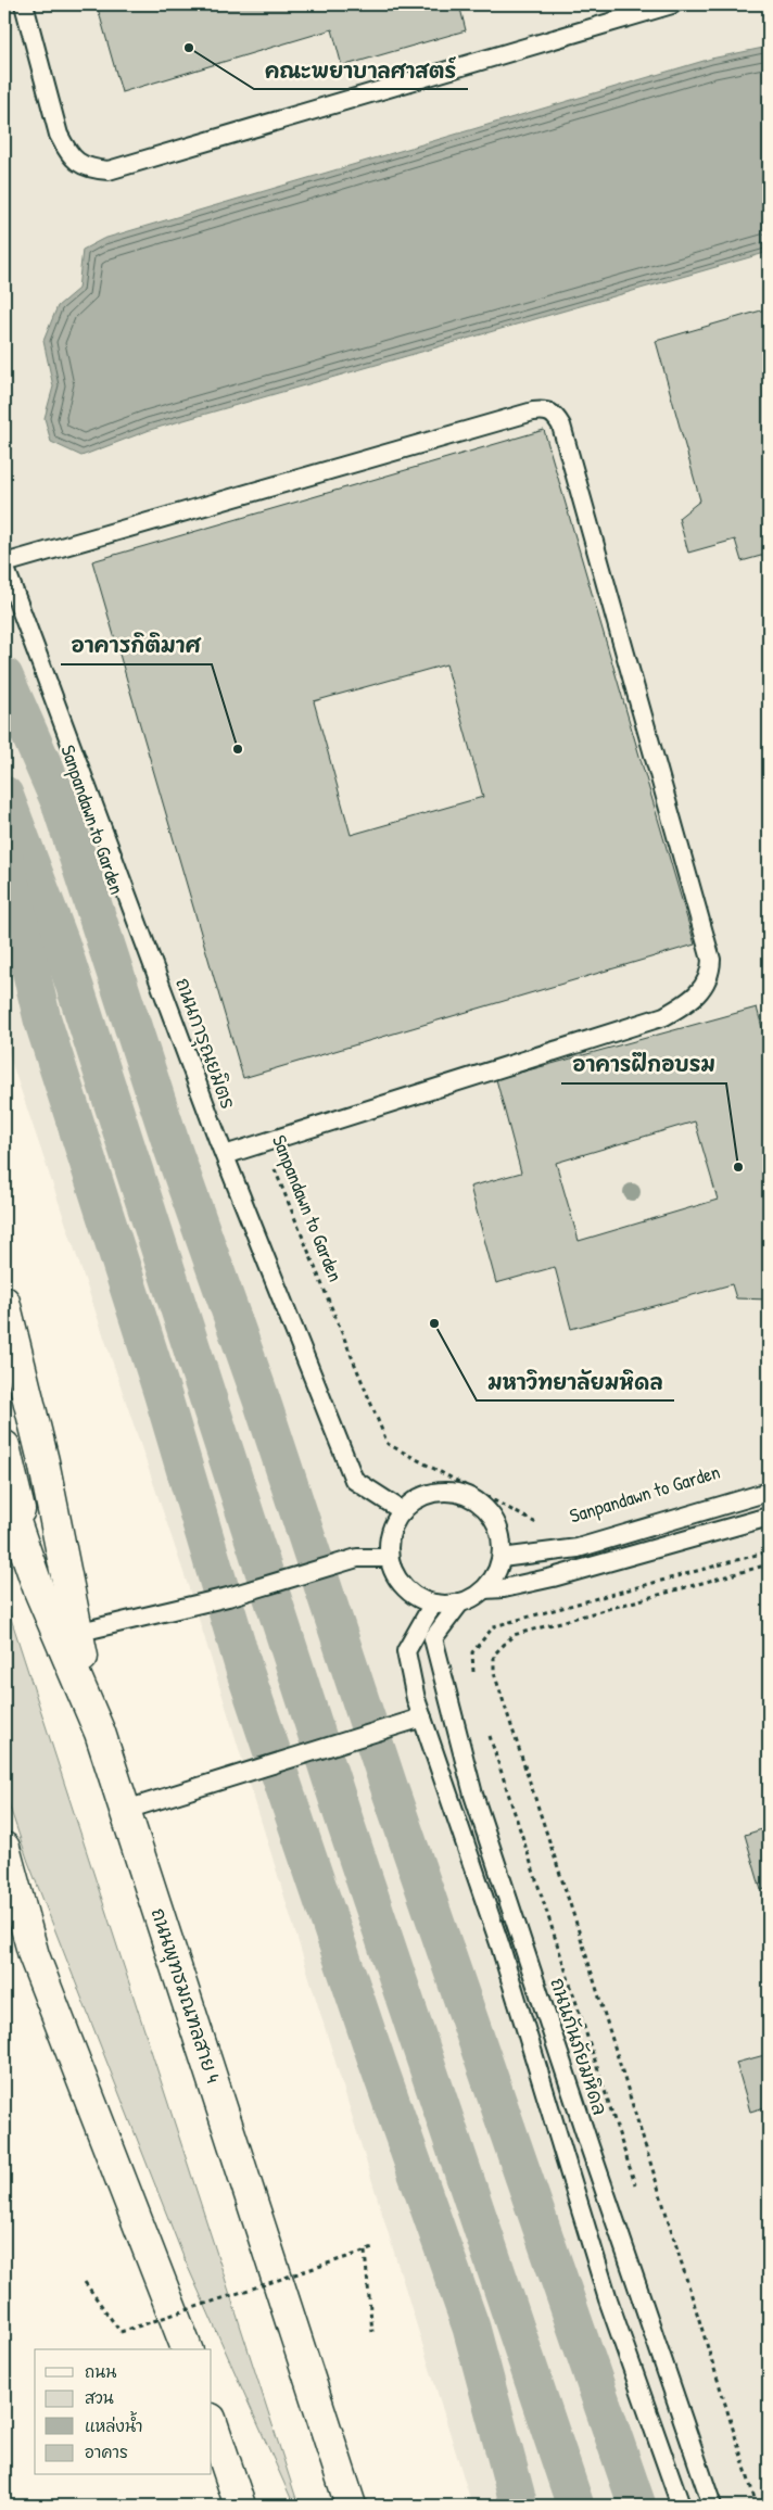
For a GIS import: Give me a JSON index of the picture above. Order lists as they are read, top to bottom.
{
  "streets": {
    "main road": ["ถนนพุทธมณฑลสาย 4"],
    "lane": ["ถนนการุณยมิตร", "ถนนกันภัยมหิดล"],
    "path": ["Sanpandawn to Garden"]
  },
  "crossings": [
    ["ถนนการุณยมิตร", "ถนนกันภัยมหิดล"]
  ],
  "places": [
    "คณะพยาบาลศาสตร์",
    "อาคารกิติมาศ",
    "อาคารฝึกอบรม",
    "มหาวิทยาลัยมหิดล"
  ],
  "legend": [
    "ถนน",
    "สวน",
    "แหล่งน้ำ",
    "อาคาร"
  ]
}
